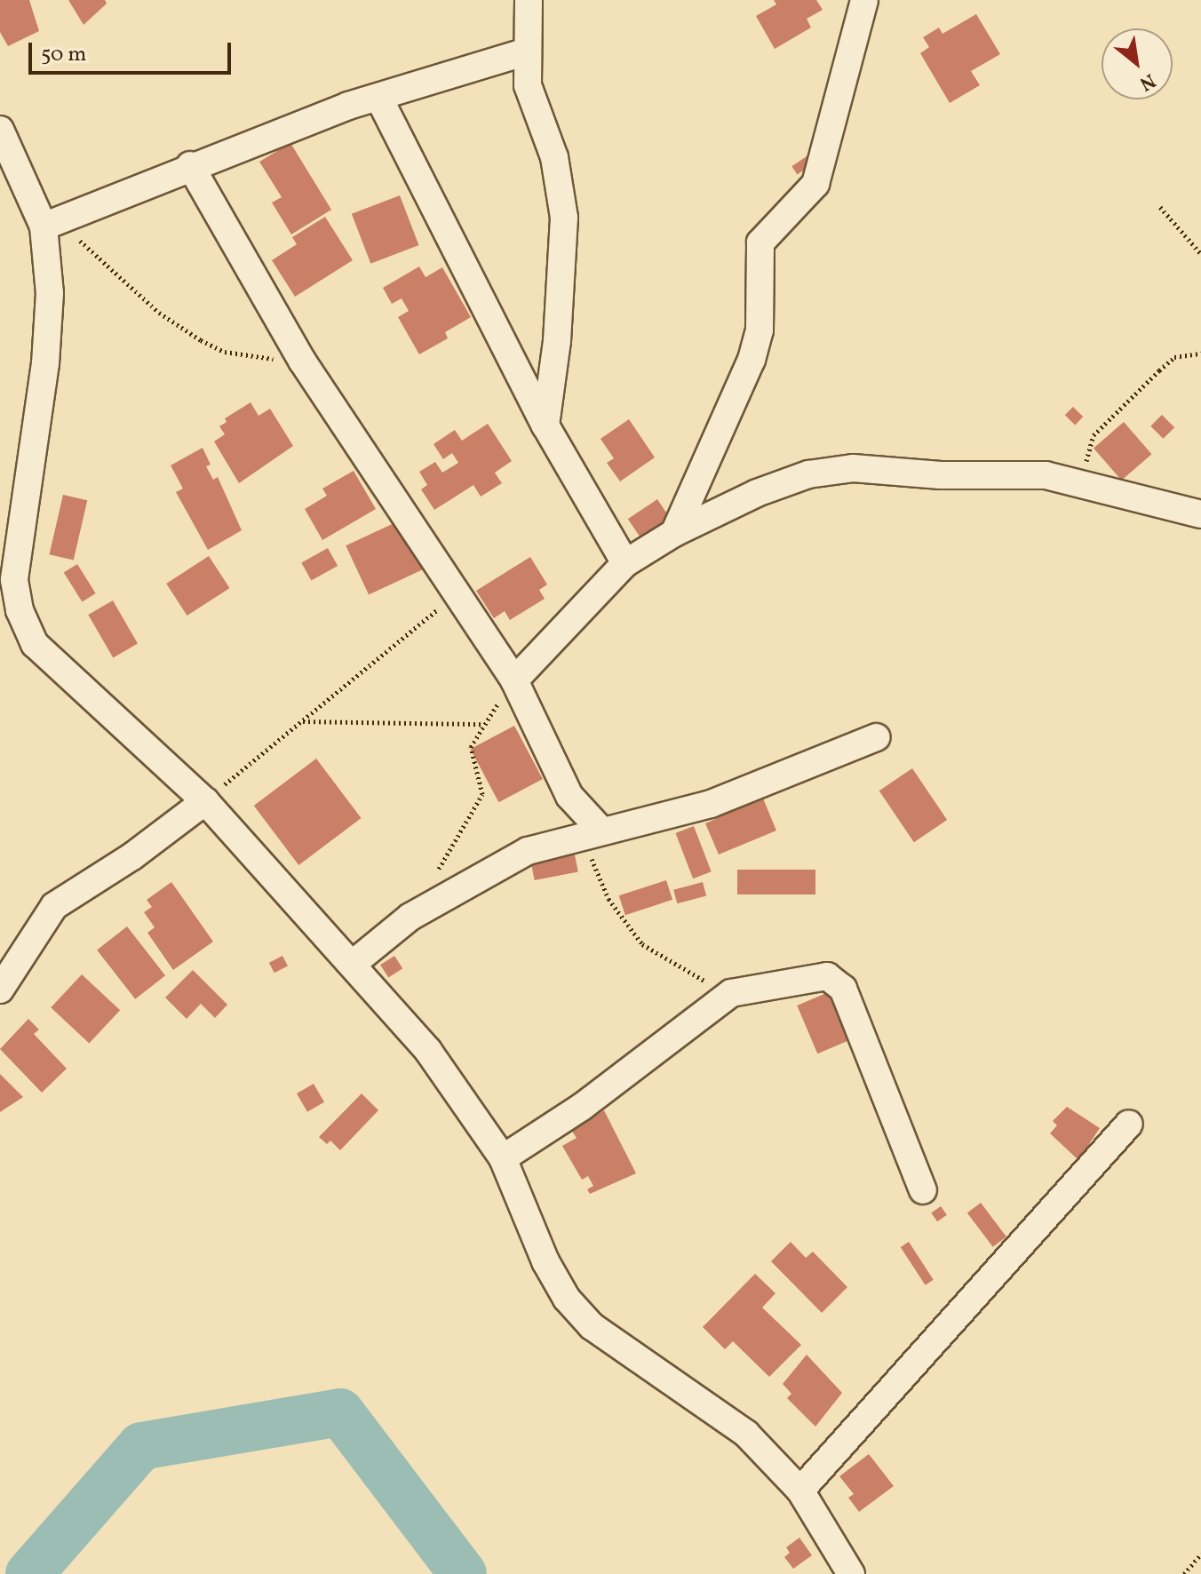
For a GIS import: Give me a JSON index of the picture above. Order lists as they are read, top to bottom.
{
  "scale_bar": "50 m",
  "north": "bottom right"
}
